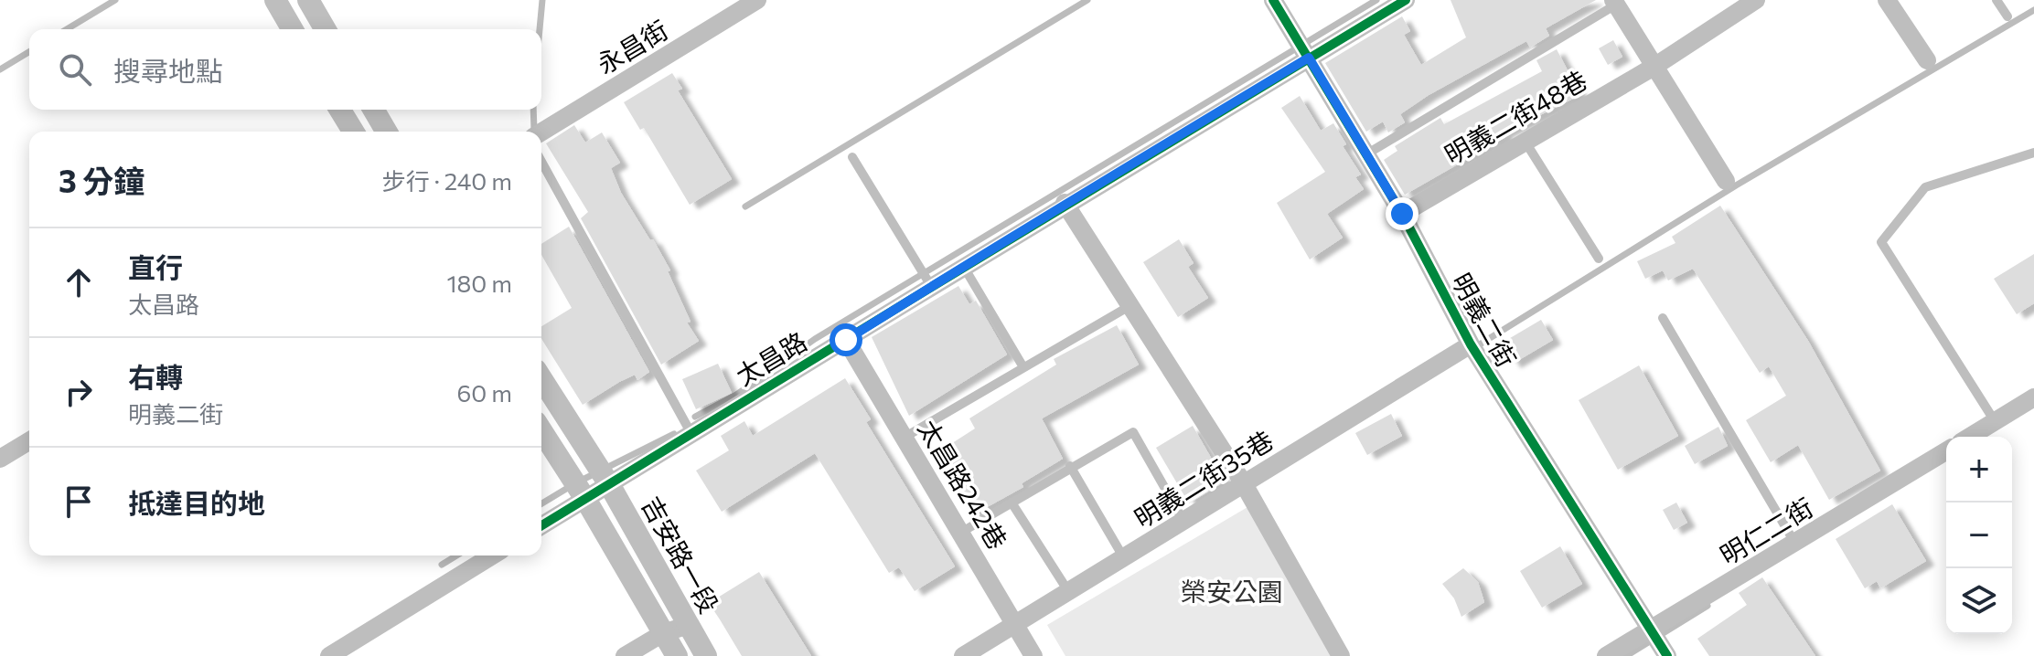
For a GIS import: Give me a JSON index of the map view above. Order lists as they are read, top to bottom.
{
  "streets": {
    "street": [
      "永昌街",
      "明義二街48巷",
      "明義二街",
      "太昌路",
      "明義二街35巷",
      "太昌路242巷",
      "明仁二街",
      "吉安路一段"
    ]
  },
  "crossings": [
    ["明義二街48巷", "明義二街"],
    ["明義二街", "太昌路"],
    ["明義二街", "明義二街35巷"],
    ["明義二街", "明仁二街"],
    ["太昌路", "太昌路242巷"],
    ["太昌路", "吉安路一段"],
    ["明義二街35巷", "太昌路242巷"]
  ],
  "parks": ["榮安公園"],
  "page": {
    "search": "搜尋地點",
    "heading": ["3 分鐘", "步行 · 240 m"],
    "list": [
      ["直行", "太昌路", "180 m"],
      ["右轉", "明義二街", "60 m"],
      "抵達目的地"
    ],
    "map_buttons": ["+", "−"]
  }
}
